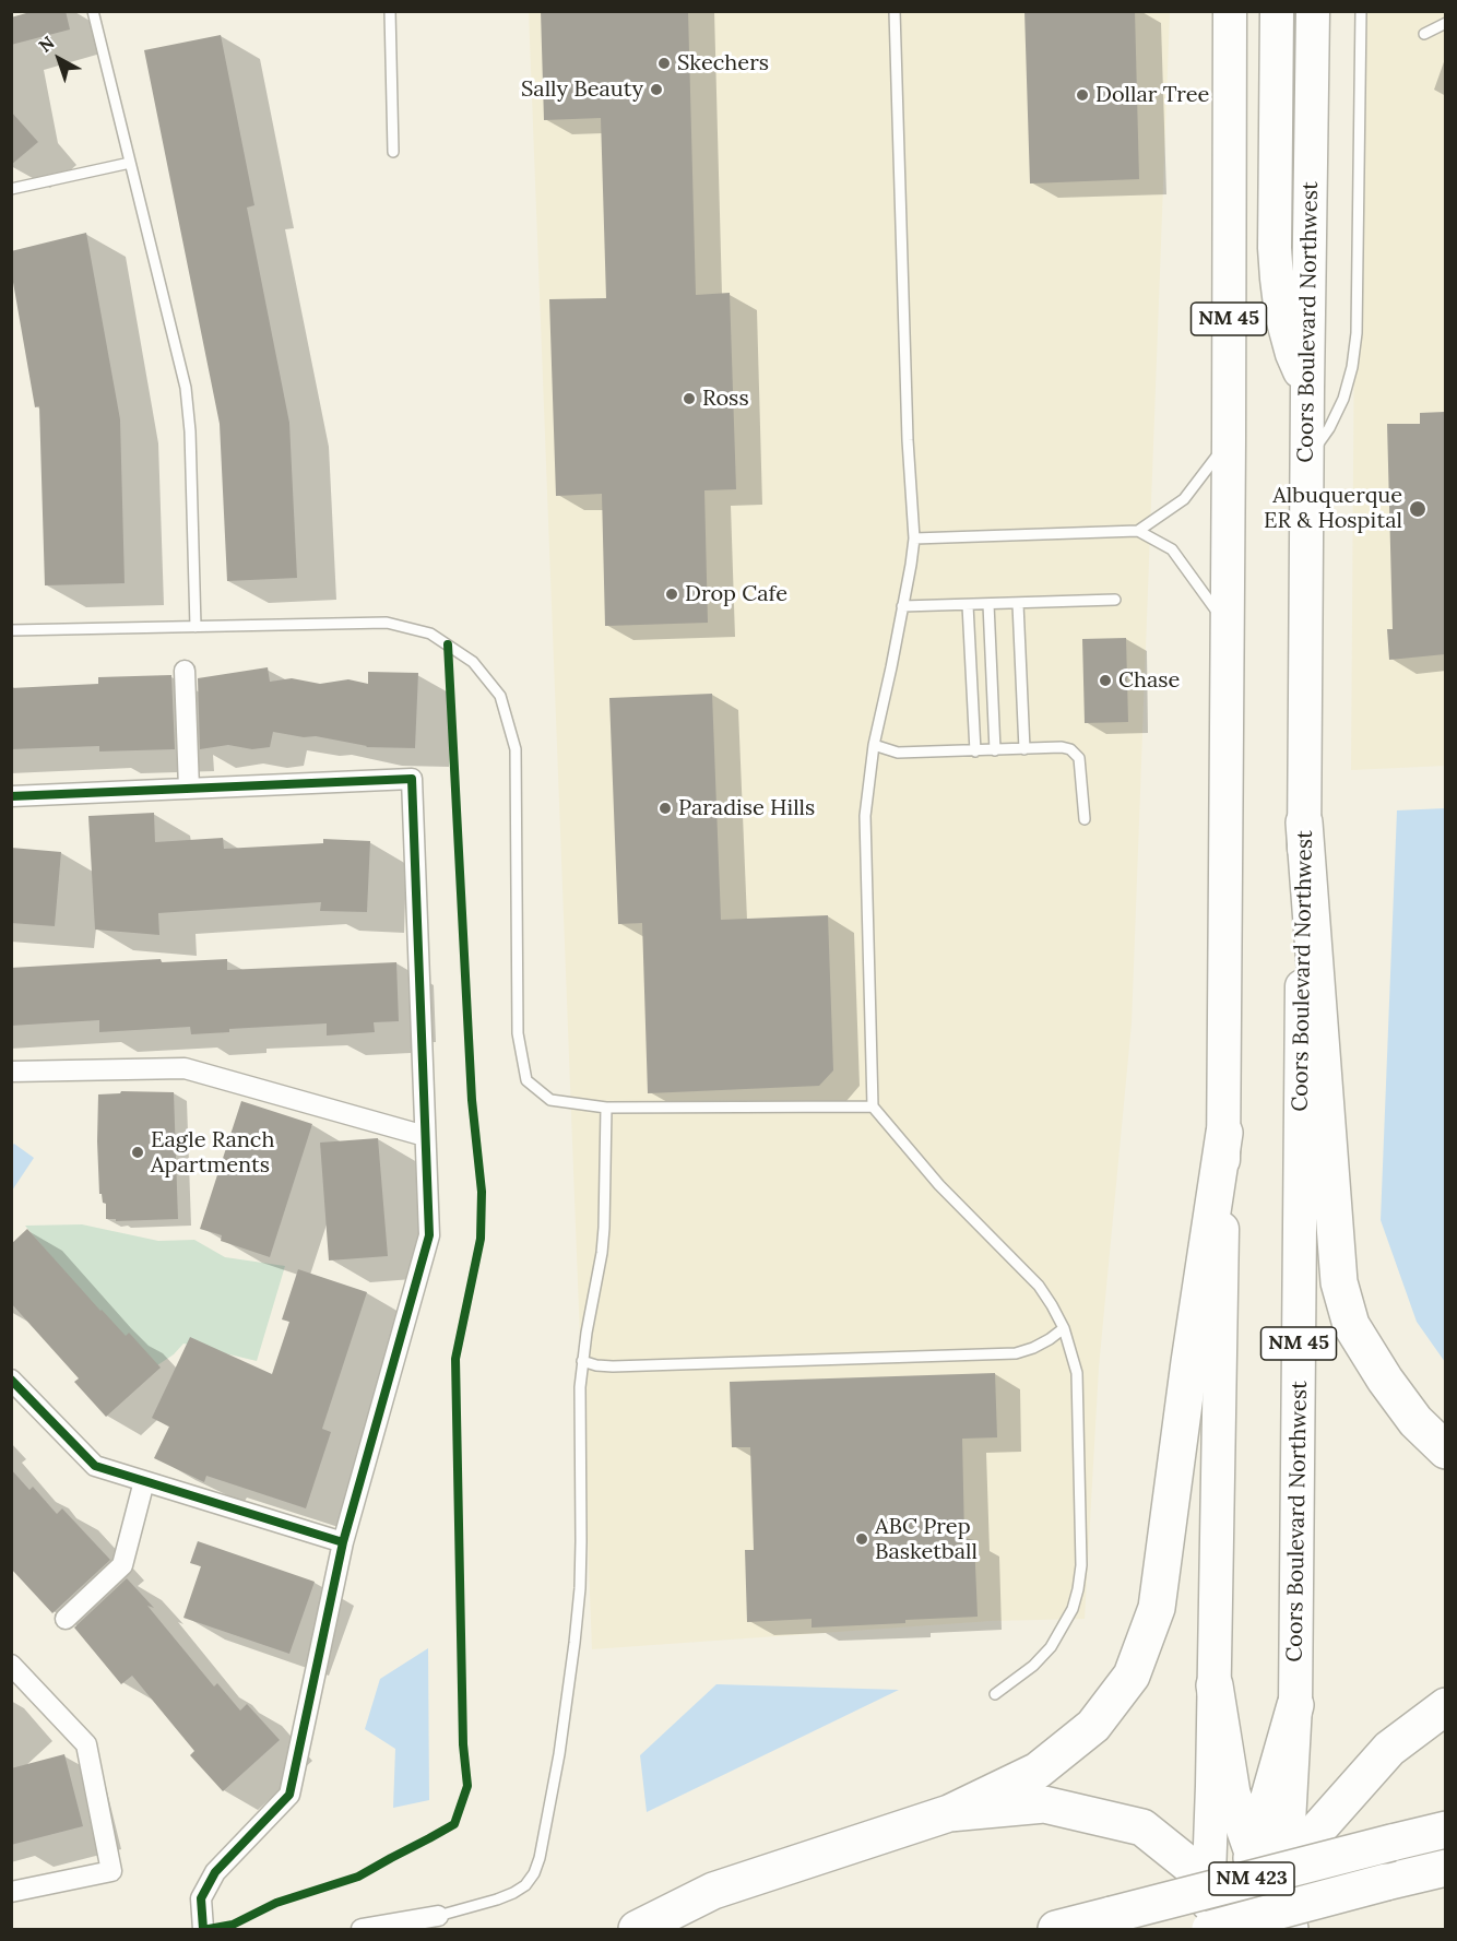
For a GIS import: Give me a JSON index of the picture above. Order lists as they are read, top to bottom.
{
  "streets": {
    "highway": ["NM 423"],
    "main road": ["NM 45", "Coors Boulevard Northwest"]
  },
  "places": [
    "Skechers",
    "Sally Beauty",
    "Dollar Tree",
    "Ross",
    "Albuquerque ER & Hospital",
    "Drop Cafe",
    "Chase",
    "Paradise Hills",
    "Eagle Ranch Apartments",
    "ABC Prep Basketball"
  ],
  "north": "top left"
}
